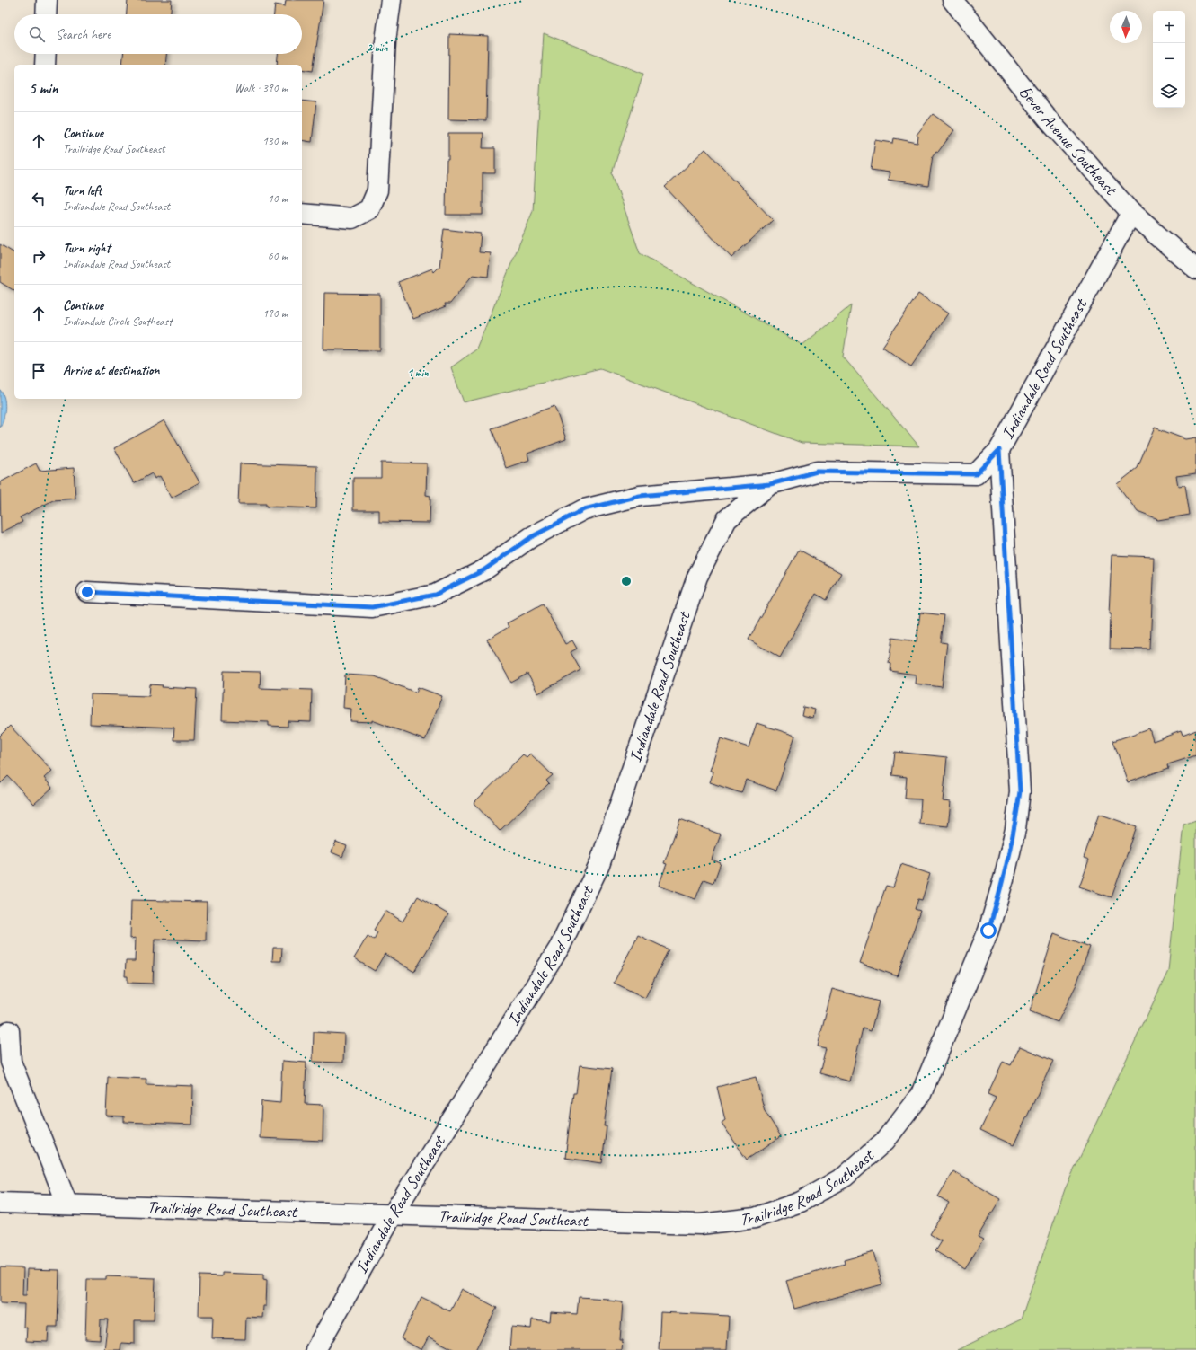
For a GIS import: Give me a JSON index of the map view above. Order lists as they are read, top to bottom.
{
  "streets": {
    "street": ["Bever Avenue Southeast", "Indiandale Road Southeast", "Trailridge Road Southeast"]
  },
  "crossings": [
    ["Bever Avenue Southeast", "Indiandale Road Southeast"],
    ["Indiandale Road Southeast", "Trailridge Road Southeast"]
  ],
  "north": "bottom",
  "page": {
    "map_buttons": ["+", "−"],
    "search": "Search here",
    "heading": ["5 min", "Walk · 390 m"],
    "list": [
      ["Continue", "Trailridge Road Southeast", "130 m"],
      ["Turn left", "Indiandale Road Southeast", "10 m"],
      ["Turn right", "Indiandale Road Southeast", "60 m"],
      ["Continue", "Indiandale Circle Southeast", "190 m"],
      "Arrive at destination"
    ]
  },
  "rings": ["2 min", "1 min"]
}
